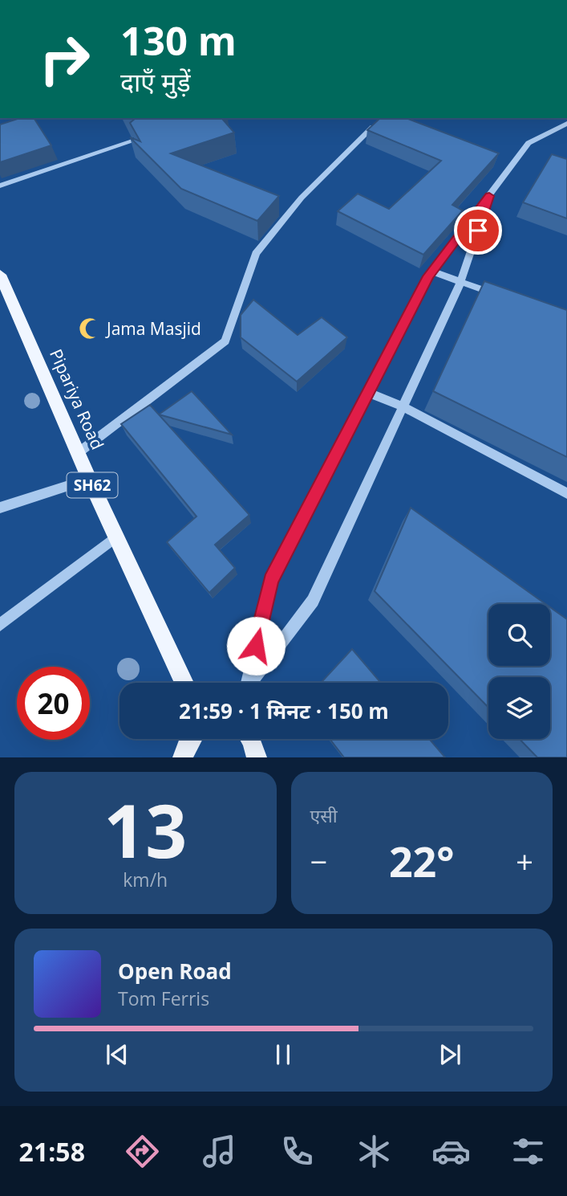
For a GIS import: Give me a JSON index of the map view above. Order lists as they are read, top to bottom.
{
  "streets": {
    "main road": ["Pipariya Road", "SH62"]
  },
  "places": {
    "mosque": ["Jama Masjid"]
  },
  "page": {
    "turn": ["130 m", "दाएँ मुड़ें"],
    "limit": "20",
    "trip": "21:59 · 1 मिनट · 150 m",
    "tile": [
      ["13", "km/h"],
      "एसी"
    ],
    "heat": ["−", "22°", "+"],
    "song": ["Open Road", "Tom Ferris"],
    "tabs": "21:58"
  }
}
